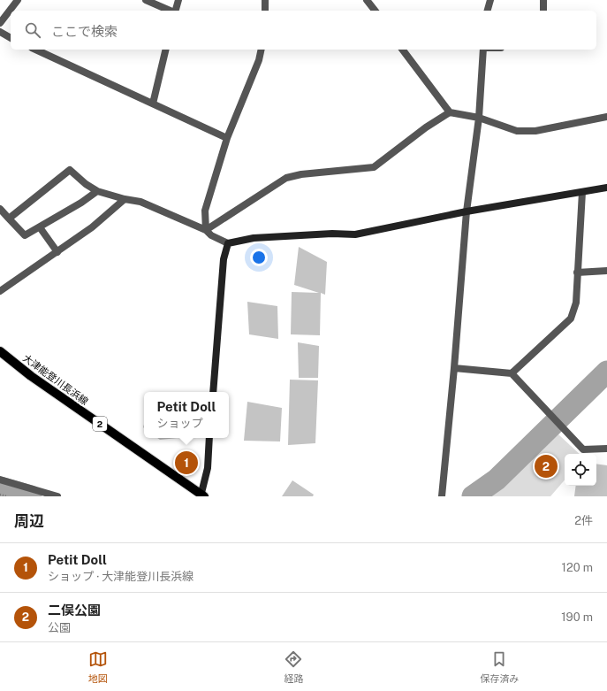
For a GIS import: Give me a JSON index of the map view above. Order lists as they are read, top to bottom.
{
  "streets": {
    "main road": ["大津能登川長浜線", "2"]
  },
  "page": {
    "search": "ここで検索",
    "popup": ["Petit Doll", "ショップ"],
    "pins": ["1", "2"],
    "heading": ["周辺", "2件"],
    "list": [
      {
        "mark": "1",
        "name": "Petit Doll",
        "note": "ショップ · 大津能登川長浜線",
        "value": "120 m"
      },
      {
        "mark": "2",
        "name": "二俣公園",
        "note": "公園",
        "value": "190 m"
      }
    ],
    "nav": ["地図", "経路", "保存済み"]
  }
}
